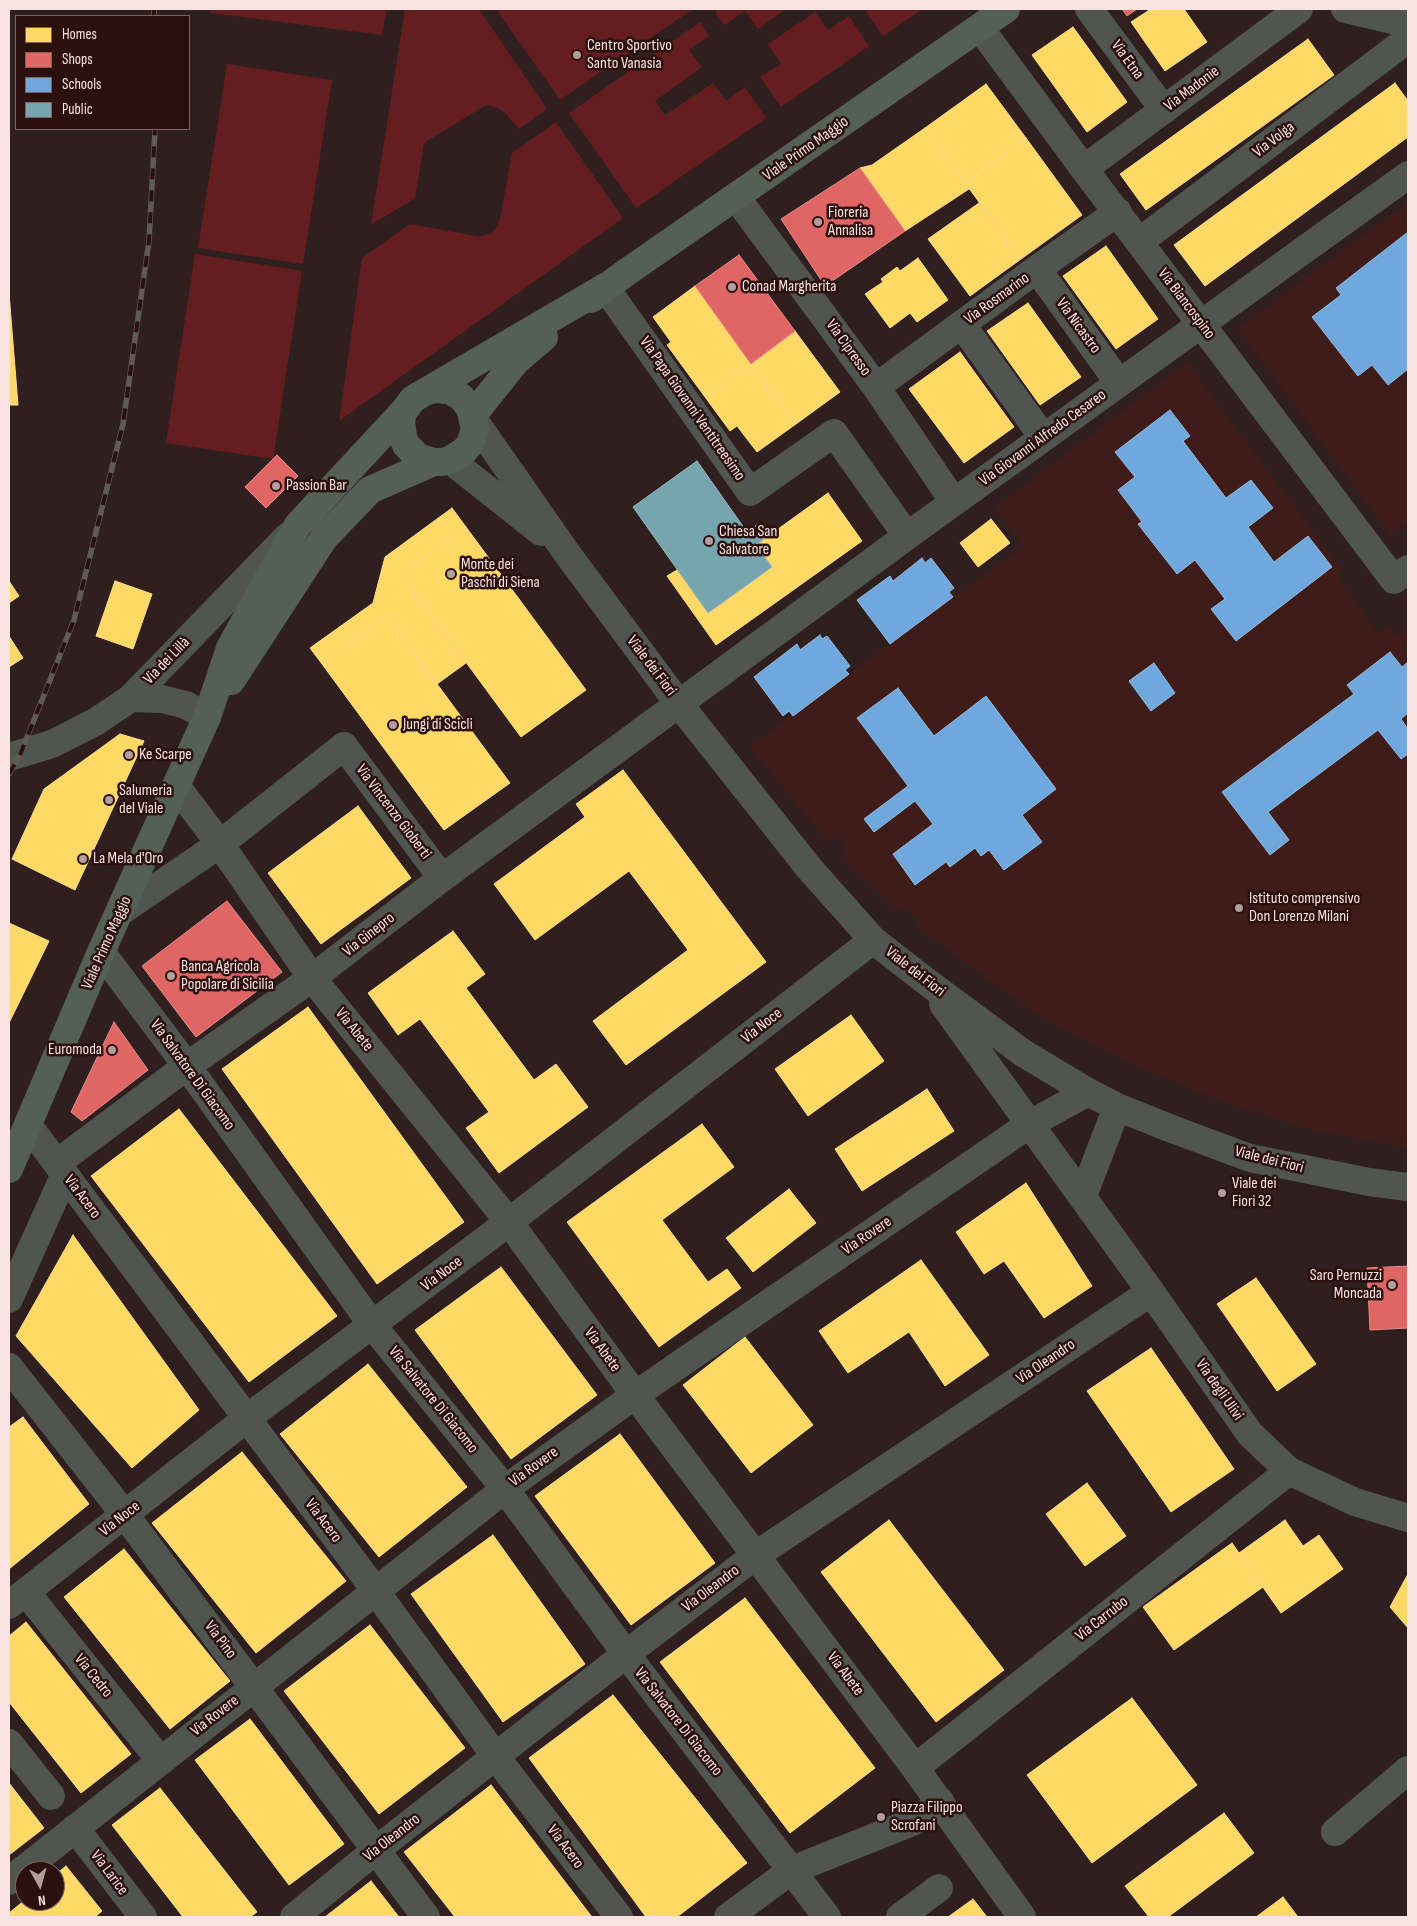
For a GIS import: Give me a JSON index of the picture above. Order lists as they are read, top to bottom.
{
  "streets": {
    "main road": ["Viale Primo Maggio"],
    "street": [
      "Via Etna",
      "Via Madonie",
      "Via Volga",
      "Via Rosmarino",
      "Via Biancospino",
      "Via Nicastro",
      "Via Cipresso",
      "Via Papa Giovanni Ventitreesimo",
      "Via Giovanni Alfredo Cesareo",
      "Via dei Lillà",
      "Viale dei Fiori",
      "Via Vincenzo Gioberti",
      "Via Ginepro",
      "Via Noce",
      "Via Abete",
      "Via Salvatore Di Giacomo",
      "Via Acero",
      "Via Rovere",
      "Via Oleandro",
      "Via degli Ulivi",
      "Via Carrubo",
      "Via Pino",
      "Via Cedro",
      "Via Larice"
    ]
  },
  "crossings": [
    ["Via Etna", "Via Madonie"],
    ["Via Madonie", "Via Biancospino"],
    ["Via Volga", "Via Biancospino"],
    ["Viale Primo Maggio", "Via Biancospino"],
    ["Viale Primo Maggio", "Via Cipresso"],
    ["Viale Primo Maggio", "Via Papa Giovanni Ventitreesimo"],
    ["Viale Primo Maggio", "Via Abete"],
    ["Viale Primo Maggio", "Via Salvatore Di Giacomo"],
    ["Viale Primo Maggio", "Via Acero"],
    ["Via Rosmarino", "Via Biancospino"],
    ["Via Rosmarino", "Via Nicastro"],
    ["Via Rosmarino", "Via Cipresso"],
    ["Via Biancospino", "Via Giovanni Alfredo Cesareo"],
    ["Via Nicastro", "Via Giovanni Alfredo Cesareo"],
    ["Via Cipresso", "Via Giovanni Alfredo Cesareo"],
    ["Via Papa Giovanni Ventitreesimo", "Via Giovanni Alfredo Cesareo"],
    ["Via Giovanni Alfredo Cesareo", "Viale dei Fiori"],
    ["Via Giovanni Alfredo Cesareo", "Via Ginepro"],
    ["Viale dei Fiori", "Via Ginepro"],
    ["Viale dei Fiori", "Via Noce"],
    ["Viale dei Fiori", "Via Rovere"],
    ["Viale dei Fiori", "Via degli Ulivi"],
    ["Via Vincenzo Gioberti", "Via Ginepro"],
    ["Via Vincenzo Gioberti", "Via Abete"],
    ["Via Ginepro", "Via Abete"],
    ["Via Ginepro", "Via Salvatore Di Giacomo"],
    ["Via Ginepro", "Via Acero"],
    ["Via Noce", "Via Abete"],
    ["Via Noce", "Via Salvatore Di Giacomo"],
    ["Via Noce", "Via Acero"],
    ["Via Noce", "Via Pino"],
    ["Via Noce", "Via Cedro"],
    ["Via Abete", "Via Rovere"],
    ["Via Abete", "Via Oleandro"],
    ["Via Abete", "Via Carrubo"],
    ["Via Salvatore Di Giacomo", "Via Rovere"],
    ["Via Salvatore Di Giacomo", "Via Oleandro"],
    ["Via Acero", "Via Rovere"],
    ["Via Acero", "Via Oleandro"],
    ["Via Rovere", "Via degli Ulivi"],
    ["Via Rovere", "Via Pino"],
    ["Via Rovere", "Via Cedro"],
    ["Via Rovere", "Via Larice"],
    ["Via Oleandro", "Via degli Ulivi"],
    ["Via Oleandro", "Via Pino"],
    ["Via degli Ulivi", "Via Carrubo"]
  ],
  "places": [
    "Centro Sportivo Santo Vanasia",
    "Fioreria Annalisa",
    "Conad Margherita",
    "Passion Bar",
    "Chiesa San Salvatore",
    "Monte dei Paschi di Siena",
    "Jungi di Scicli",
    "Ke Scarpe",
    "Salumeria del Viale",
    "La Mela d'Oro",
    "Istituto comprensivo Don Lorenzo Milani",
    "Banca Agricola Popolare di Sicilia",
    "Euromoda",
    "Viale dei Fiori 32",
    "Saro Pernuzzi Moncada",
    "Piazza Filippo Scrofani"
  ],
  "legend": [
    "Homes",
    "Shops",
    "Schools",
    "Public"
  ],
  "north": "bottom"
}
